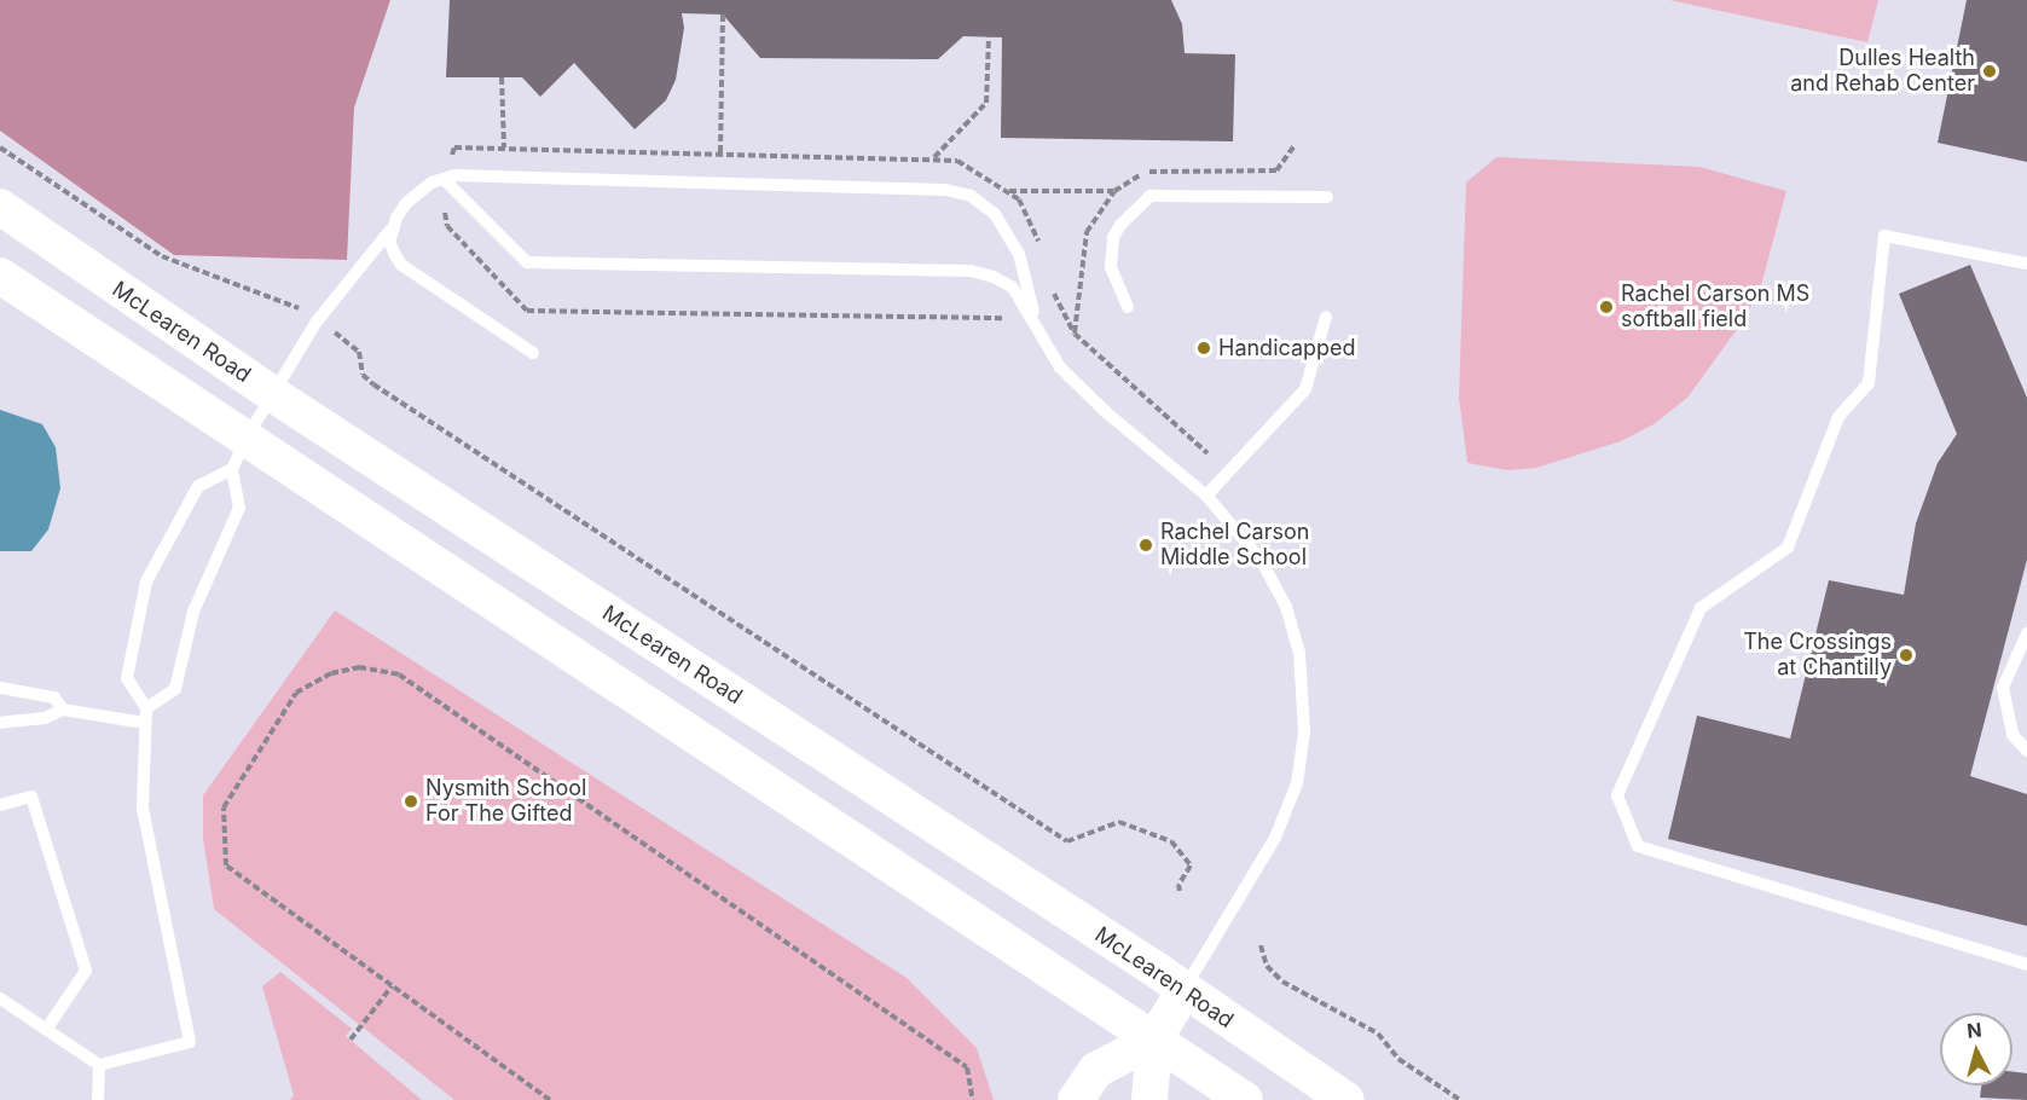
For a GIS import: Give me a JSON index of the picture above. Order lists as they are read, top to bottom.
{
  "streets": {
    "main road": ["McLearen Road"]
  },
  "places": [
    "Dulles Health and Rehab Center",
    "Rachel Carson MS softball field",
    "Handicapped",
    "Rachel Carson Middle School",
    "The Crossings at Chantilly",
    "Nysmith School For The Gifted"
  ],
  "north": "top"
}
